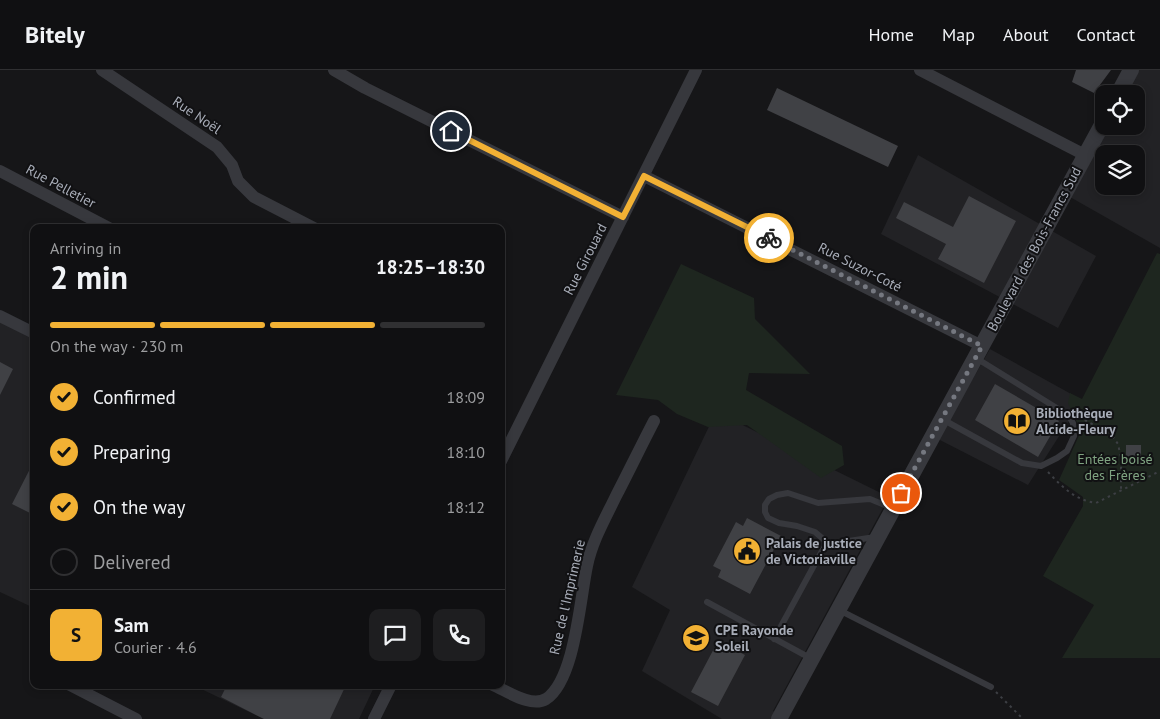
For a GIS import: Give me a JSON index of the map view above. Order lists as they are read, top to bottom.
{
  "streets": {
    "street": [
      "Rue Noël",
      "Rue Pelletier",
      "Boulevard des Bois-Francs Sud",
      "Rue Girouard",
      "Rue Suzor-Coté",
      "Rue de l'Imprimerie"
    ]
  },
  "crossings": [
    ["Boulevard des Bois-Francs Sud", "Rue Suzor-Coté"],
    ["Rue Girouard", "Rue Suzor-Coté"]
  ],
  "parks": ["Entées boisé des Frères"],
  "places": {
    "library": ["Bibliothèque Alcide-Fleury"],
    "public building": ["Palais de justice de Victoriaville"],
    "school or university": ["CPE Rayonde Soleil"]
  },
  "page": {
    "header": "Bitely",
    "nav": [
      "Home",
      "Map",
      "About",
      "Contact"
    ],
    "heading": ["2 min", "Arriving in", "18:25–18:30"],
    "panel": ["Sam", "Courier · 4.6"],
    "bar": "On the way · 230 m",
    "list": [
      ["Confirmed", "18:09"],
      ["Preparing", "18:10"],
      ["On the way", "18:12"],
      "Delivered"
    ],
    "round": "S"
  }
}
